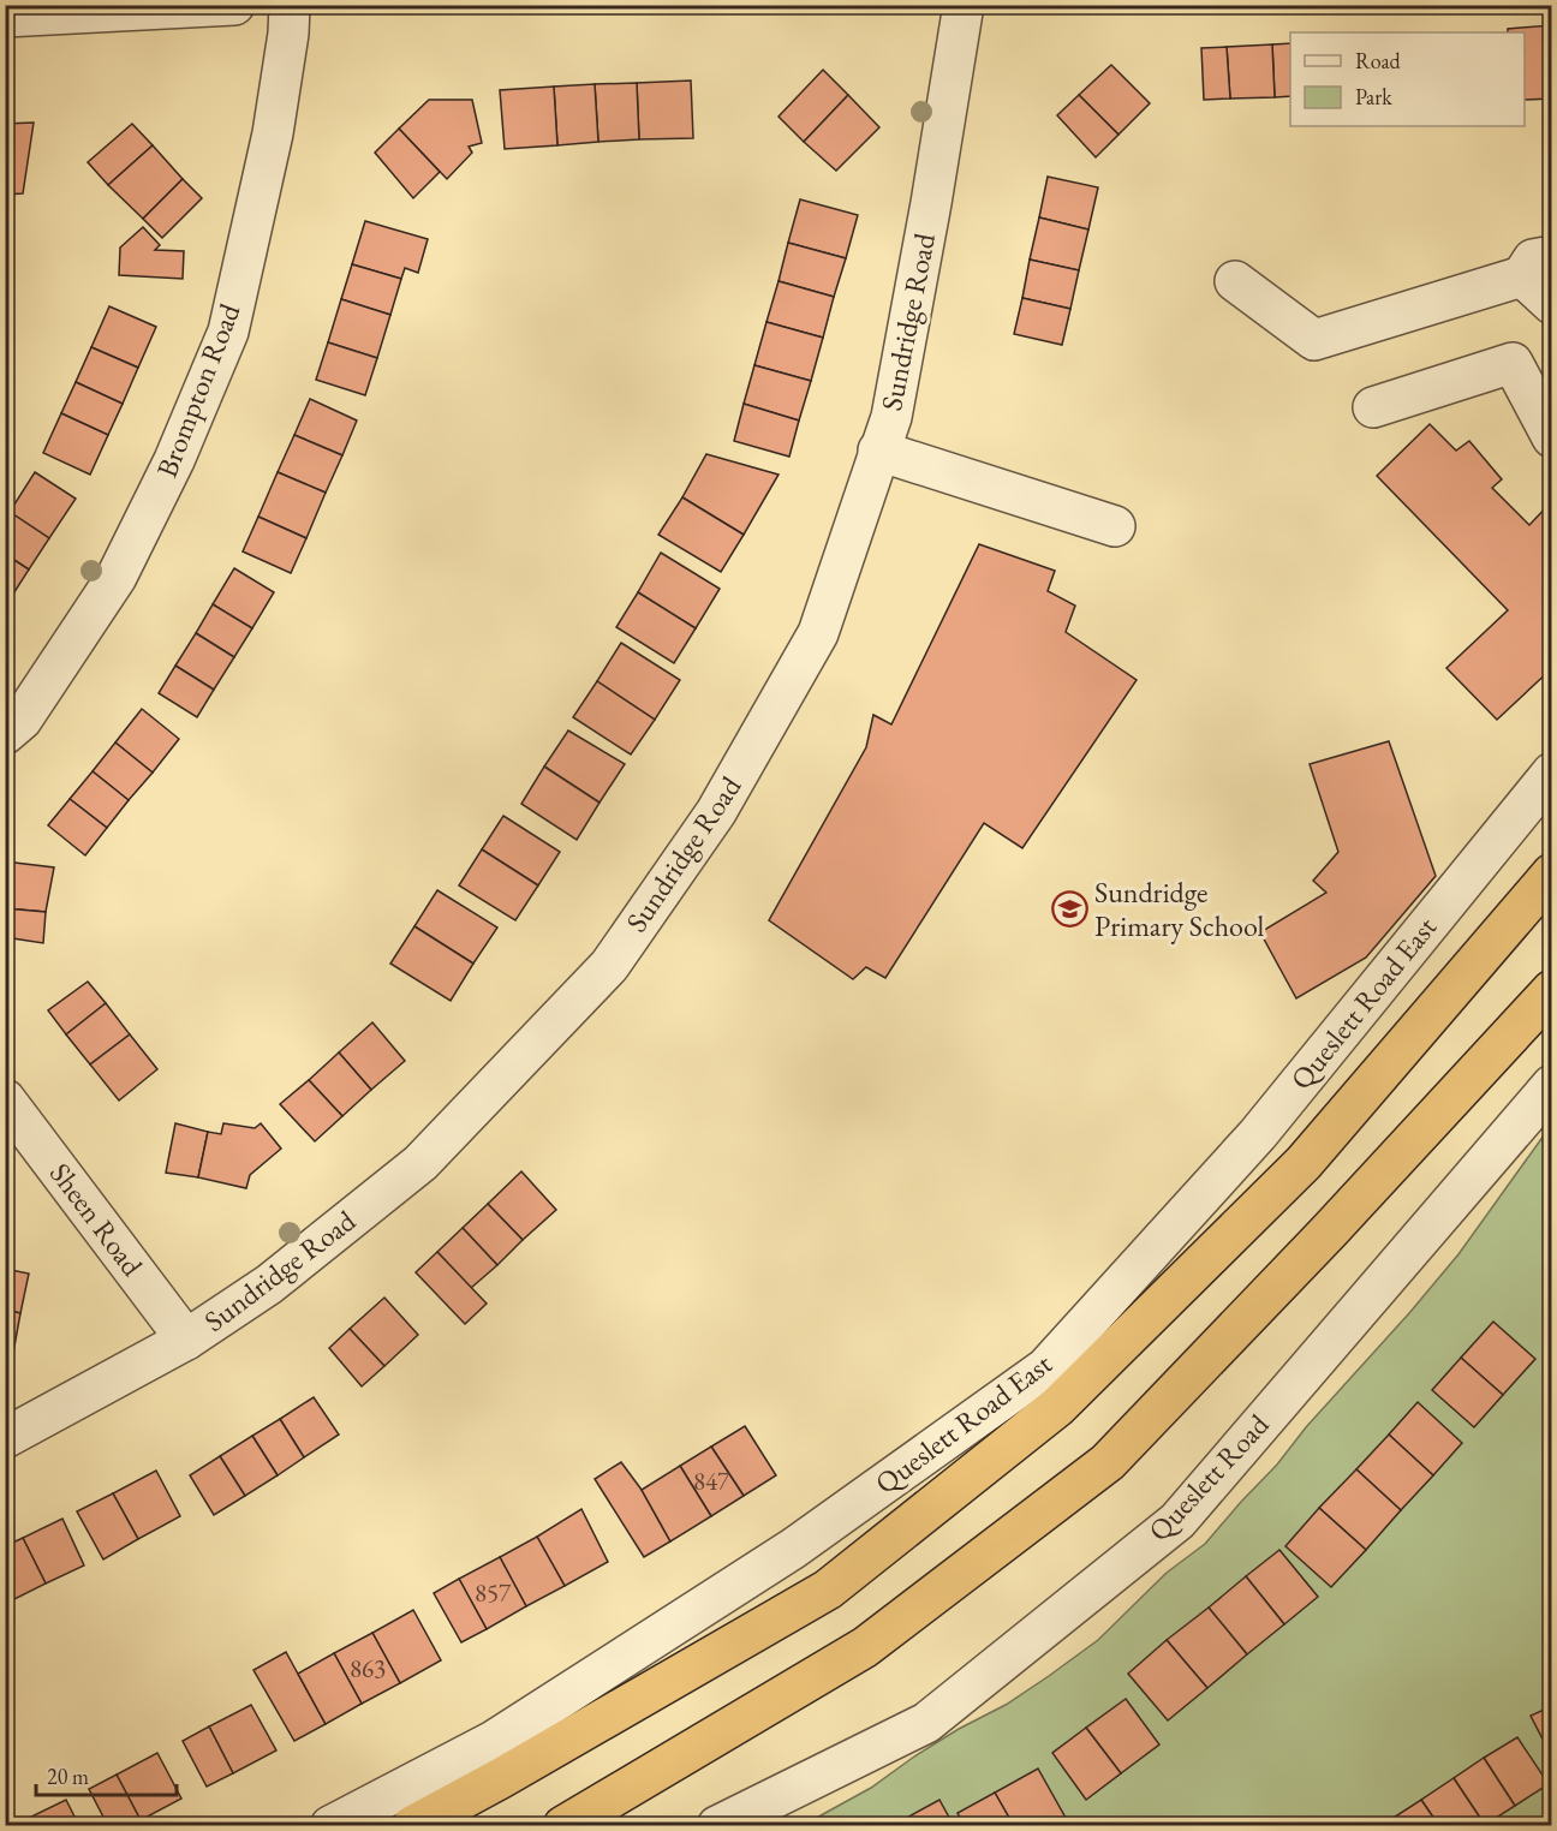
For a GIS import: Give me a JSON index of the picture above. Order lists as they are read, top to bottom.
{
  "streets": {
    "highway": ["Queslett Road East"],
    "street": [
      "Sundridge Road",
      "Brompton Road",
      "Sheen Road",
      "Queslett Road"
    ]
  },
  "crossings": [
    ["Sundridge Road", "Sheen Road"]
  ],
  "places": {
    "school or university": ["Sundridge Primary School"]
  },
  "house_numbers": ["847", "857", "863"],
  "legend": ["Road", "Park"],
  "scale_bar": "20 m"
}
